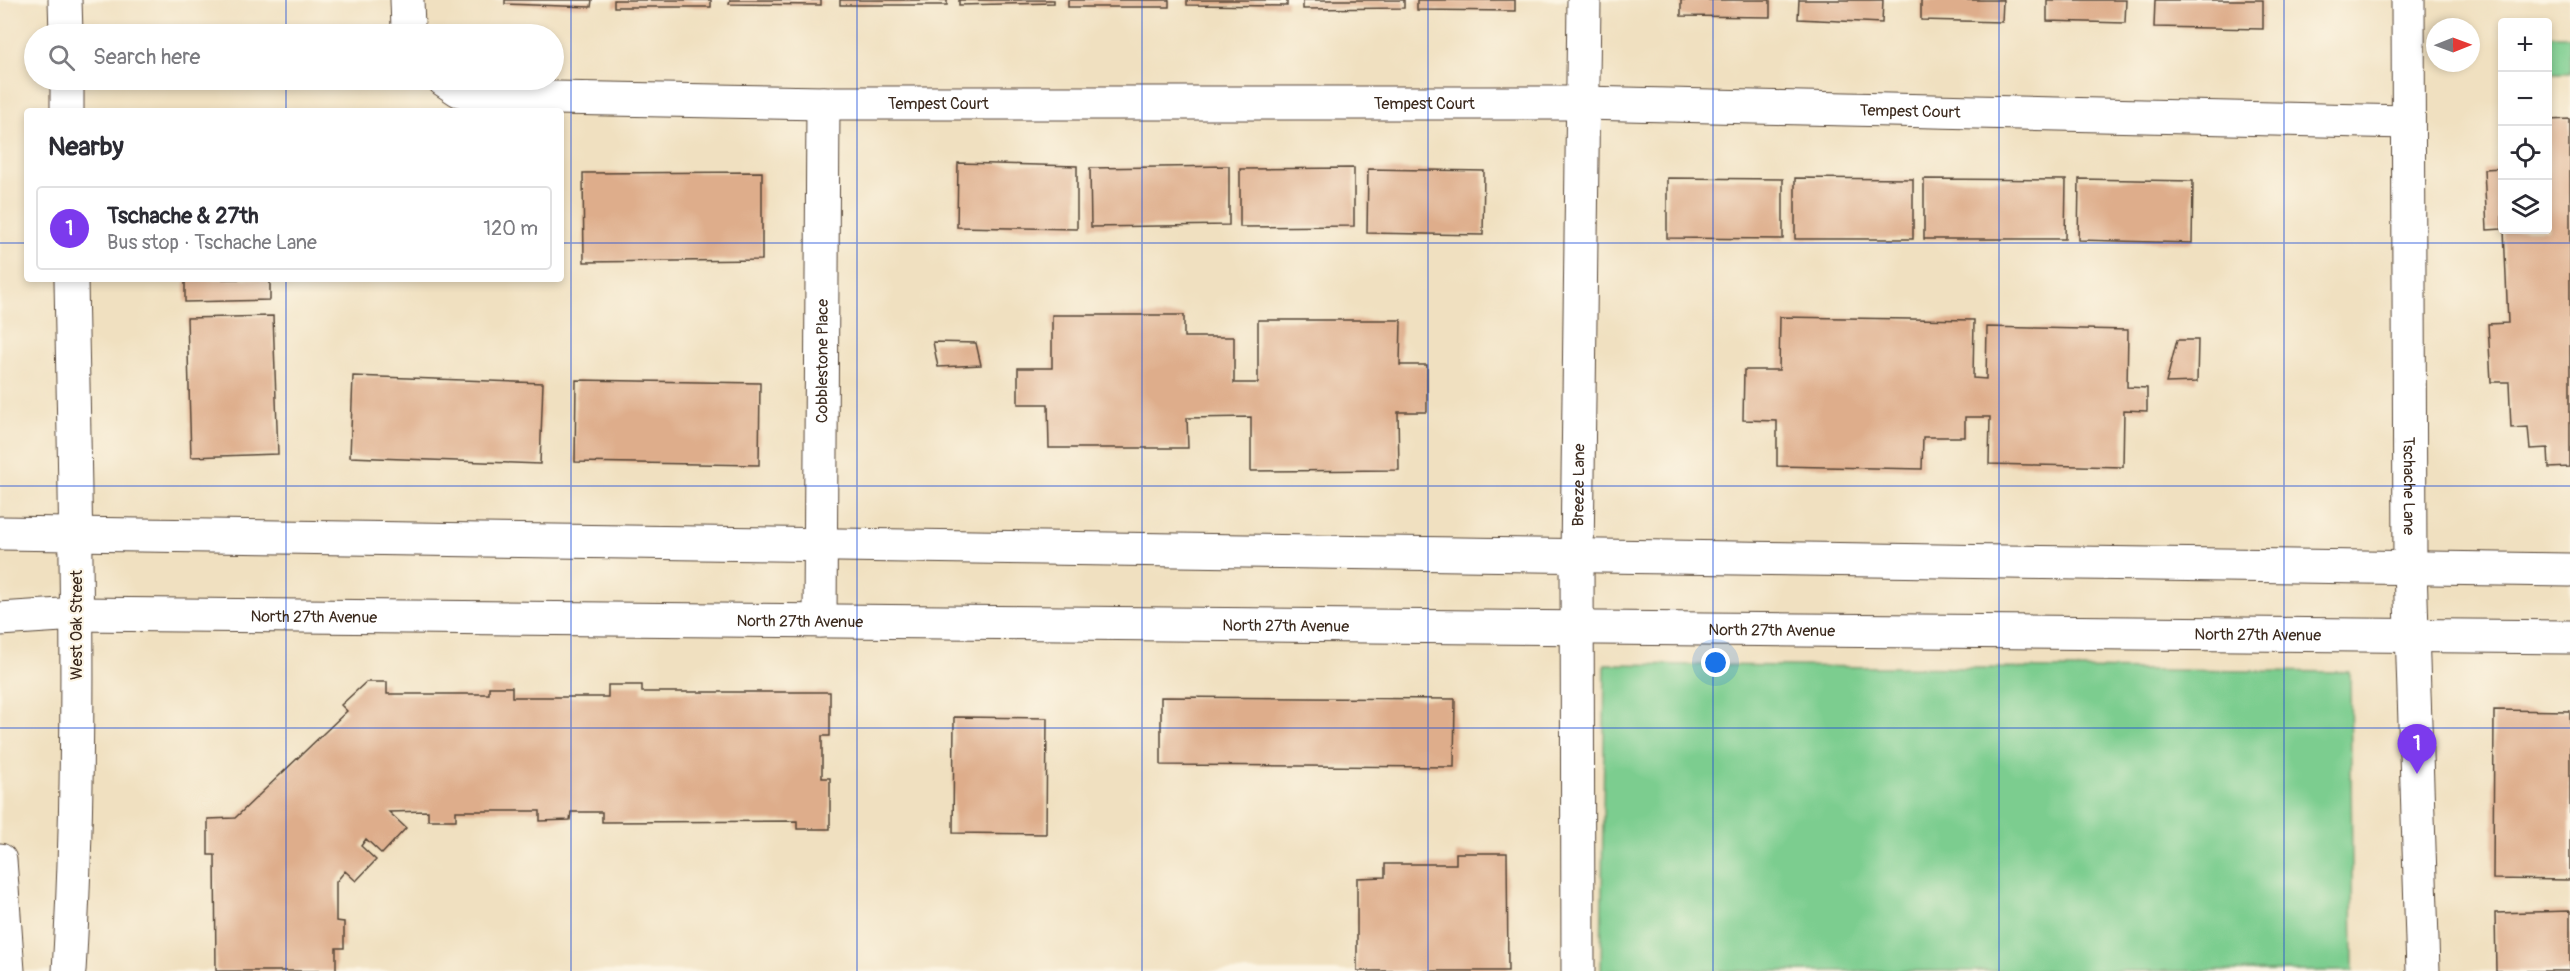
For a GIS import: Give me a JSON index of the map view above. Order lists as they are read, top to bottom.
{
  "streets": {
    "street": [
      "Tempest Court",
      "Cobblestone Place",
      "Breeze Lane",
      "Tschache Lane",
      "North 27th Avenue",
      "West Oak Street"
    ]
  },
  "crossings": [
    ["Tempest Court", "Cobblestone Place"],
    ["Tempest Court", "Breeze Lane"],
    ["Tempest Court", "Tschache Lane"],
    ["Cobblestone Place", "North 27th Avenue"],
    ["Breeze Lane", "North 27th Avenue"],
    ["Tschache Lane", "North 27th Avenue"],
    ["North 27th Avenue", "West Oak Street"]
  ],
  "north": "right",
  "page": {
    "map_buttons": ["+", "−"],
    "search": "Search here",
    "heading": "Nearby",
    "list": [
      {
        "mark": "1",
        "name": "Tschache & 27th",
        "note": "Bus stop · Tschache Lane",
        "value": "120 m"
      }
    ],
    "pins": "1"
  }
}
